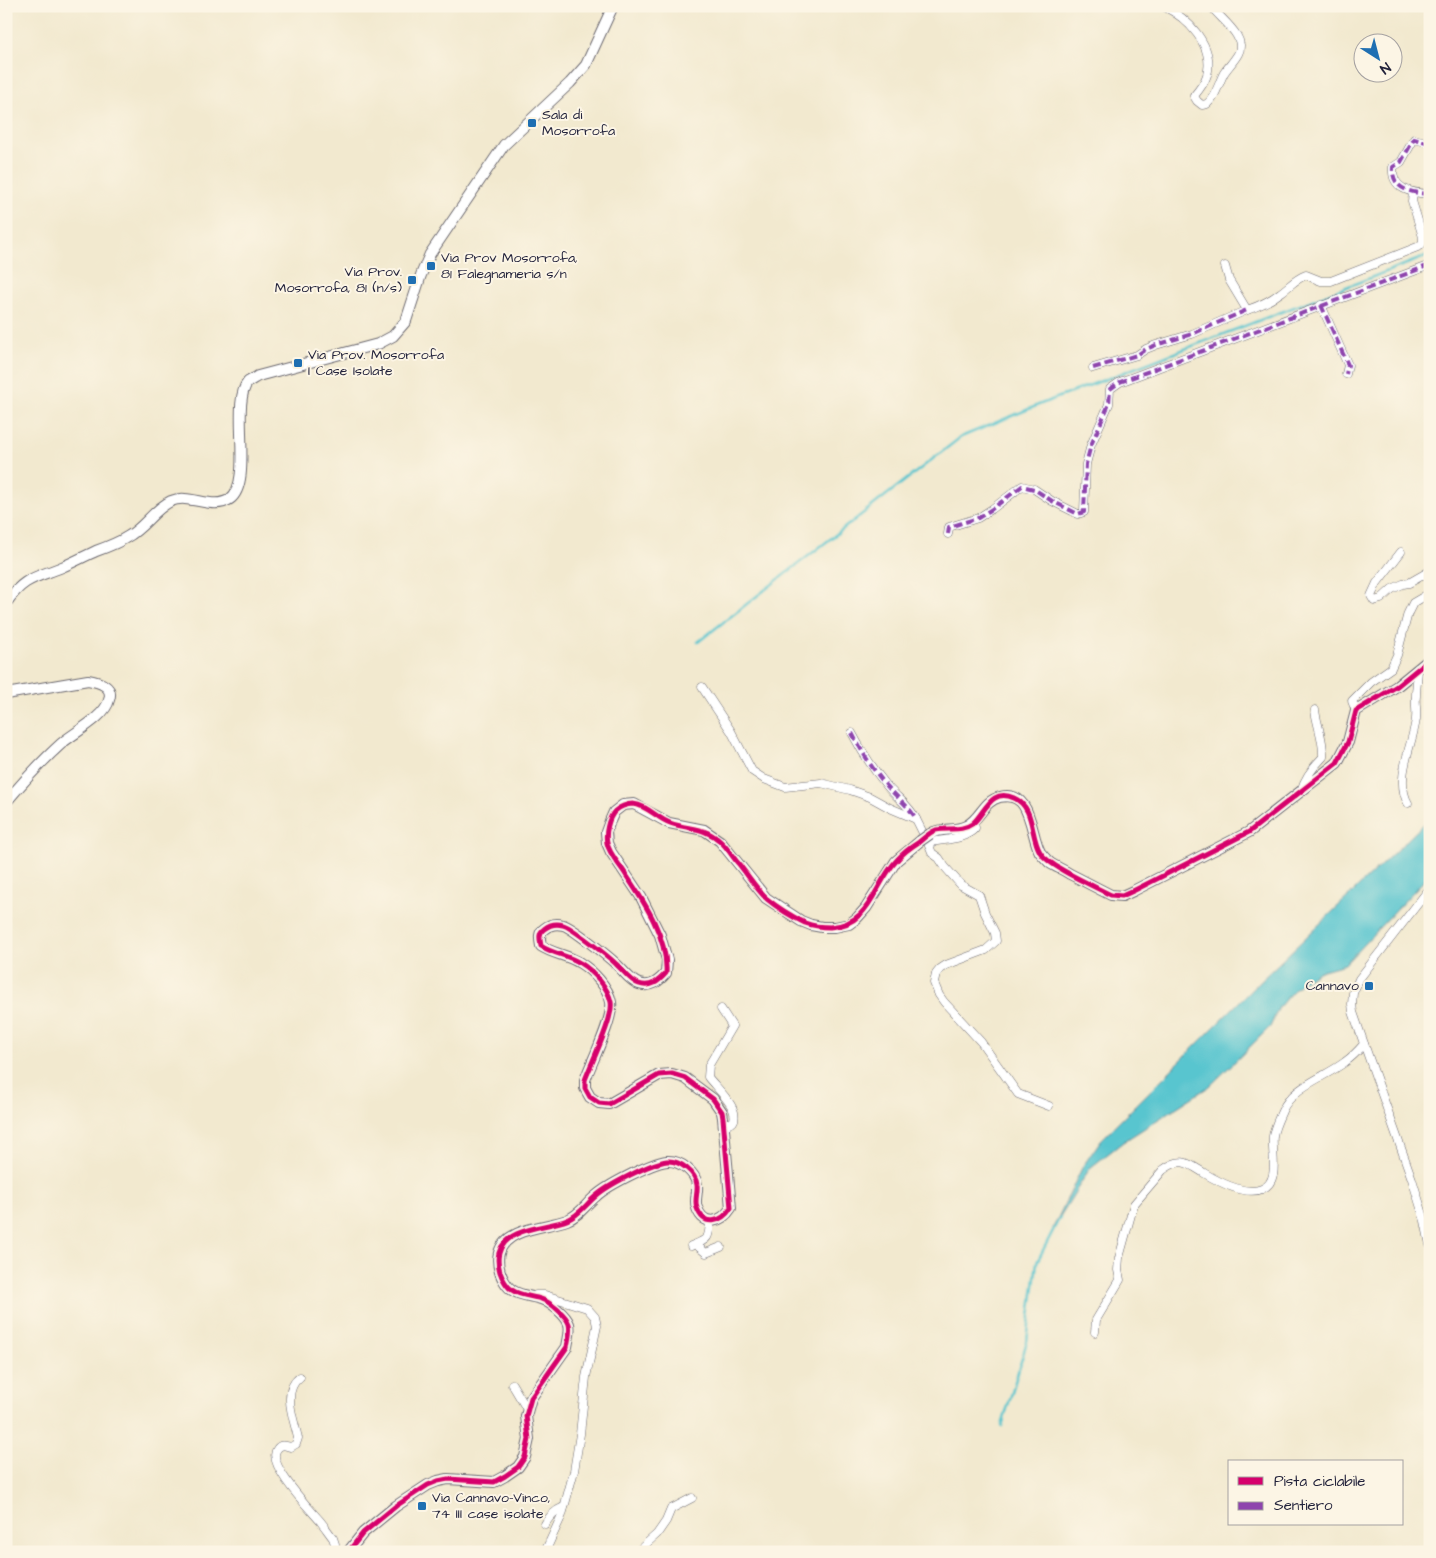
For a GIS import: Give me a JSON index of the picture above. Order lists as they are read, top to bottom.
{
  "places": {
    "transit": [
      "Sala di Mosorrofa",
      "Via Prov Mosorrofa, 81 Falegnameria s/n",
      "Via Prov. Mosorrofa, 81 (n/s)",
      "Via Prov. Mosorrofa I Case Isolate",
      "Cannavo",
      "Via Cannavo-Vinco, 74 III case isolate"
    ]
  },
  "legend": ["Pista ciclabile", "Sentiero"],
  "north": "bottom right"
}
